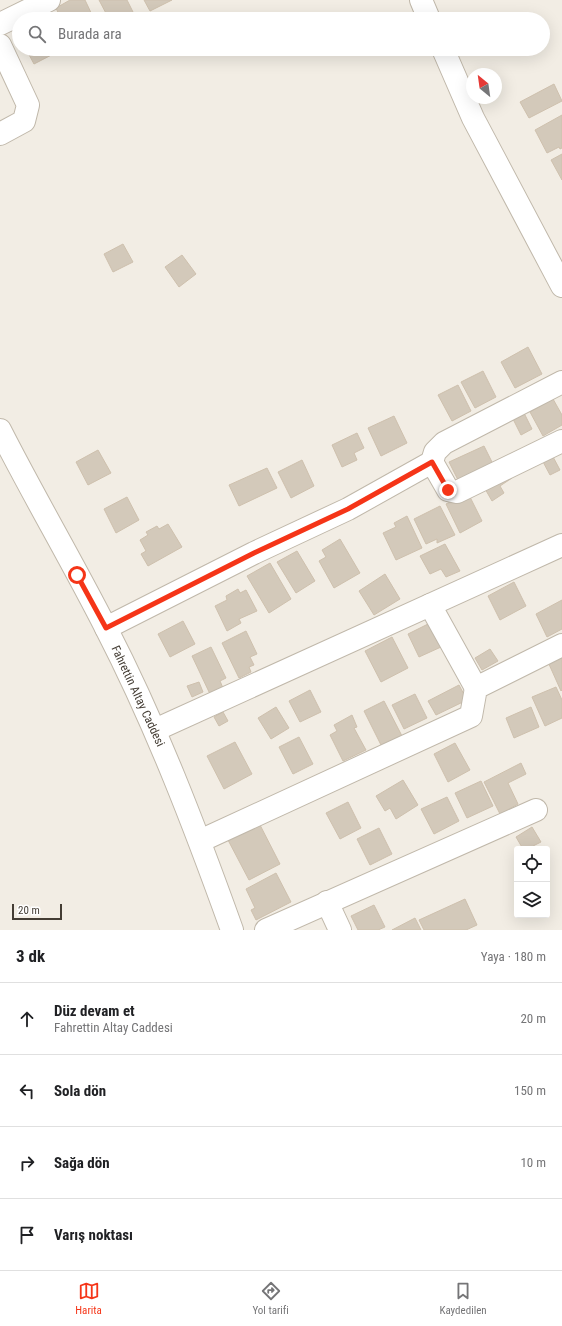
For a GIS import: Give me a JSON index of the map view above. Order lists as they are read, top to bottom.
{
  "streets": {
    "street": ["Fahrettin Altay Caddesi"]
  },
  "scale_bar": "20 m",
  "north": "top left",
  "page": {
    "search": "Burada ara",
    "scale": "20 m",
    "heading": ["3 dk", "Yaya · 180 m"],
    "list": [
      ["Düz devam et", "Fahrettin Altay Caddesi", "20 m"],
      ["Sola dön", "150 m"],
      ["Sağa dön", "10 m"],
      "Varış noktası"
    ],
    "nav": ["Harita", "Yol tarifi", "Kaydedilen"]
  }
}
